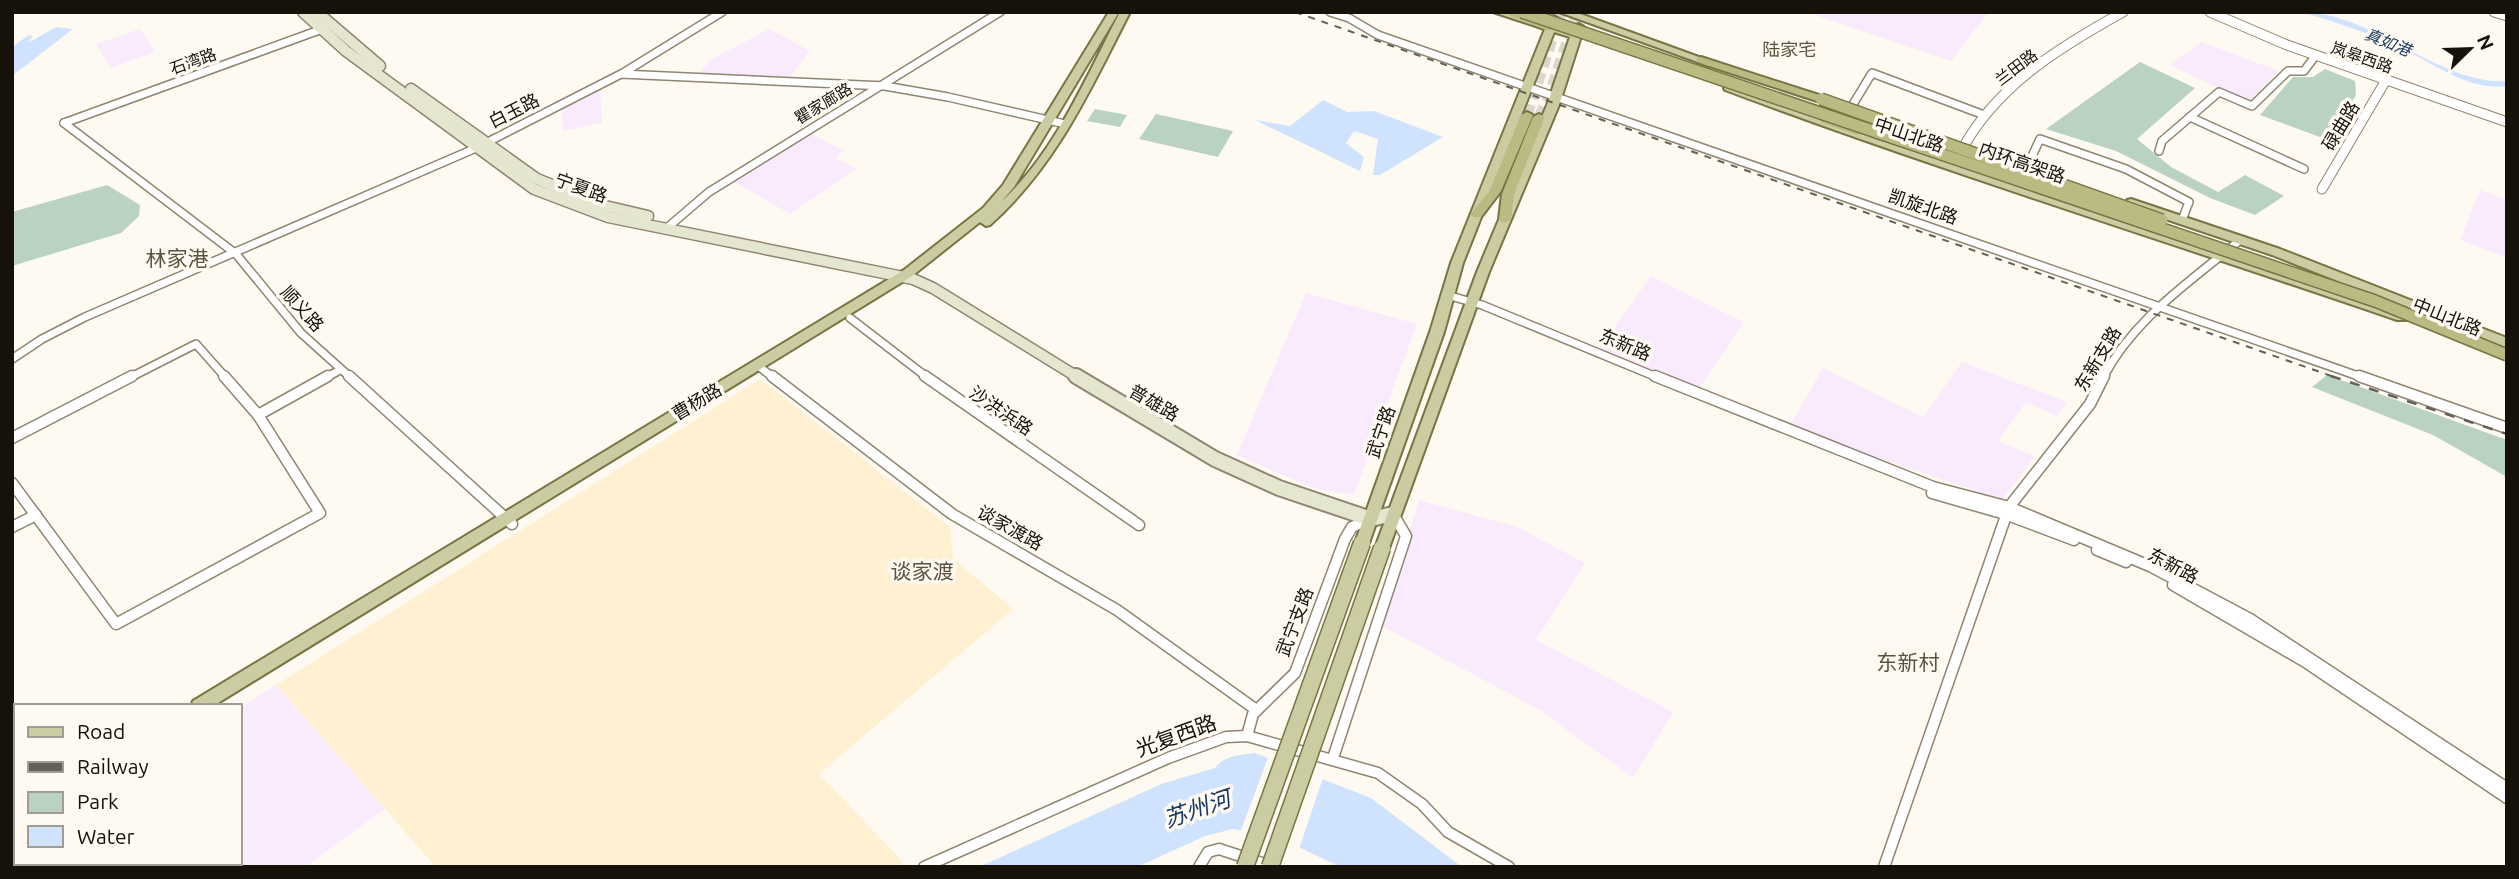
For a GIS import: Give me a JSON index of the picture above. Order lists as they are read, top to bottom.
{
  "streets": {
    "highway": ["内环高架路"],
    "main road": [
      "中山北路",
      "宁夏路",
      "曹杨路",
      "普雄路",
      "武宁路"
    ],
    "street": [
      "岚皋西路",
      "石湾路",
      "兰田路",
      "瞿家廊路",
      "白玉路",
      "碌曲路",
      "凯旋北路",
      "顺义路",
      "东新路",
      "东新支路",
      "沙洪浜路",
      "谈家渡路",
      "武宁支路",
      "光复西路"
    ]
  },
  "crossings": [
    ["岚皋西路", "碌曲路"],
    ["石湾路", "宁夏路"],
    ["石湾路", "顺义路"],
    ["兰田路", "中山北路"],
    ["瞿家廊路", "白玉路"],
    ["瞿家廊路", "宁夏路"],
    ["白玉路", "宁夏路"],
    ["白玉路", "顺义路"],
    ["白玉路", "曹杨路"],
    ["中山北路", "内环高架路"],
    ["中山北路", "东新支路"],
    ["中山北路", "武宁路"],
    ["宁夏路", "曹杨路"],
    ["宁夏路", "普雄路"],
    ["凯旋北路", "东新支路"],
    ["凯旋北路", "武宁路"],
    ["顺义路", "曹杨路"],
    ["东新路", "东新支路"],
    ["东新路", "武宁路"],
    ["曹杨路", "普雄路"],
    ["曹杨路", "沙洪浜路"],
    ["曹杨路", "谈家渡路"],
    ["普雄路", "武宁路"],
    ["普雄路", "武宁支路"],
    ["武宁路", "武宁支路"],
    ["谈家渡路", "武宁支路"]
  ],
  "districts": [
    "陆家宅",
    "林家港",
    "谈家渡",
    "东新村"
  ],
  "water": ["真如港", "苏州河"],
  "legend": [
    "Road",
    "Railway",
    "Park",
    "Water"
  ],
  "north": "top right"
}
